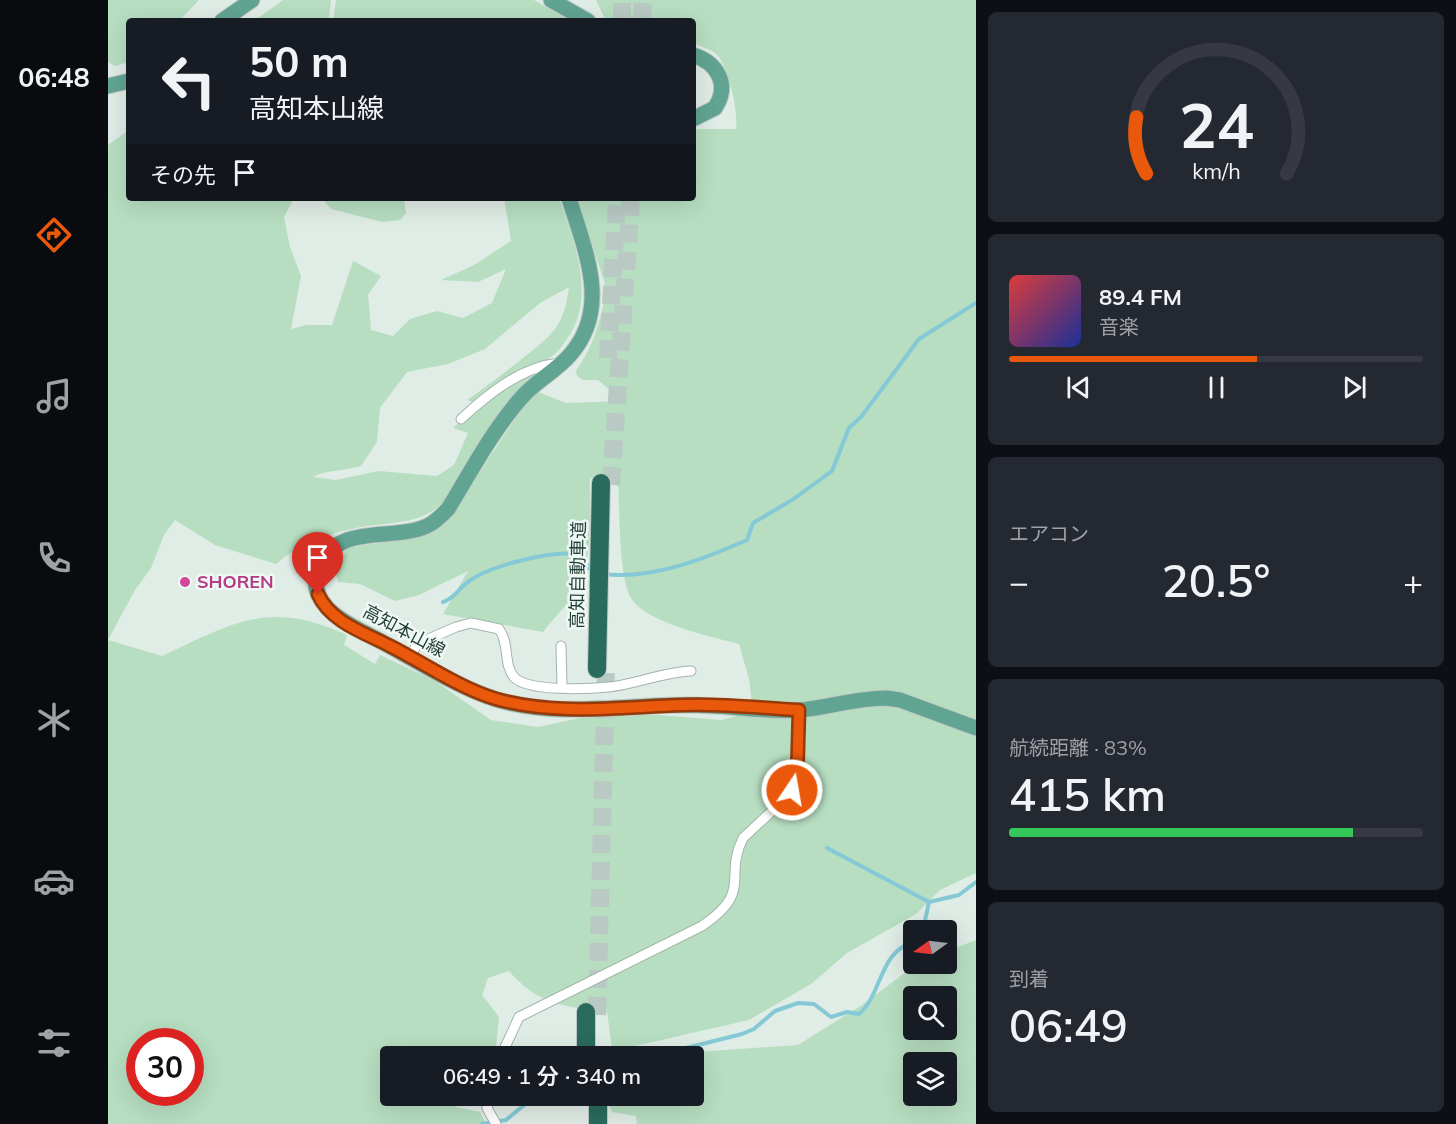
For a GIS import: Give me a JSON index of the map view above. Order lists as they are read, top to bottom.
{
  "streets": {
    "highway": ["高知自動車道"],
    "main road": ["高知本山線"]
  },
  "places": ["SHOREN"],
  "north": "left",
  "page": {
    "tabs": "06:48",
    "turn": ["50 m", "高知本山線"],
    "then": "その先",
    "song": ["89.4 FM", "音楽"],
    "tile": [
      "エアコン",
      ["航続距離 · 83%", "415 km"],
      ["到着", "06:49"]
    ],
    "heat": ["−", "20.5°", "+"],
    "limit": "30",
    "trip": "06:49 · 1 分 · 340 m",
    "gauge": ["24", "km/h"]
  }
}
